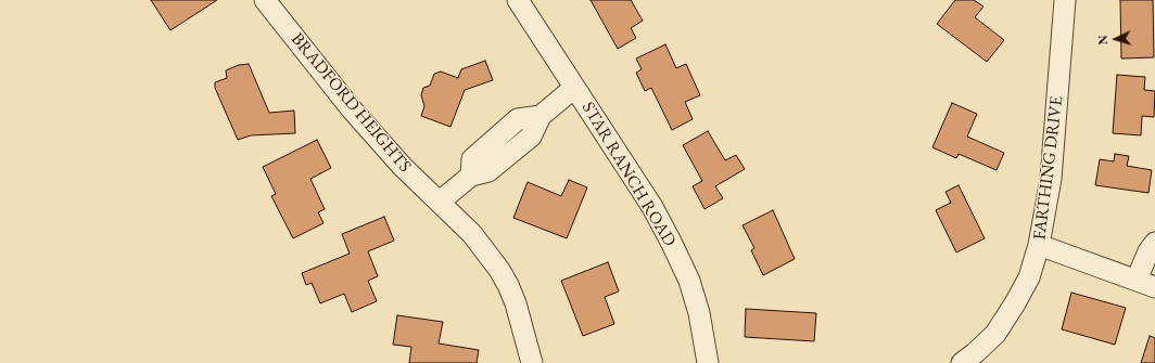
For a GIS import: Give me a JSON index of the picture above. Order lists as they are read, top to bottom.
{
  "streets": {
    "street": ["BRADFORD HEIGHTS", "FARTHING DRIVE", "STAR RANCH ROAD"]
  },
  "north": "left"
}
